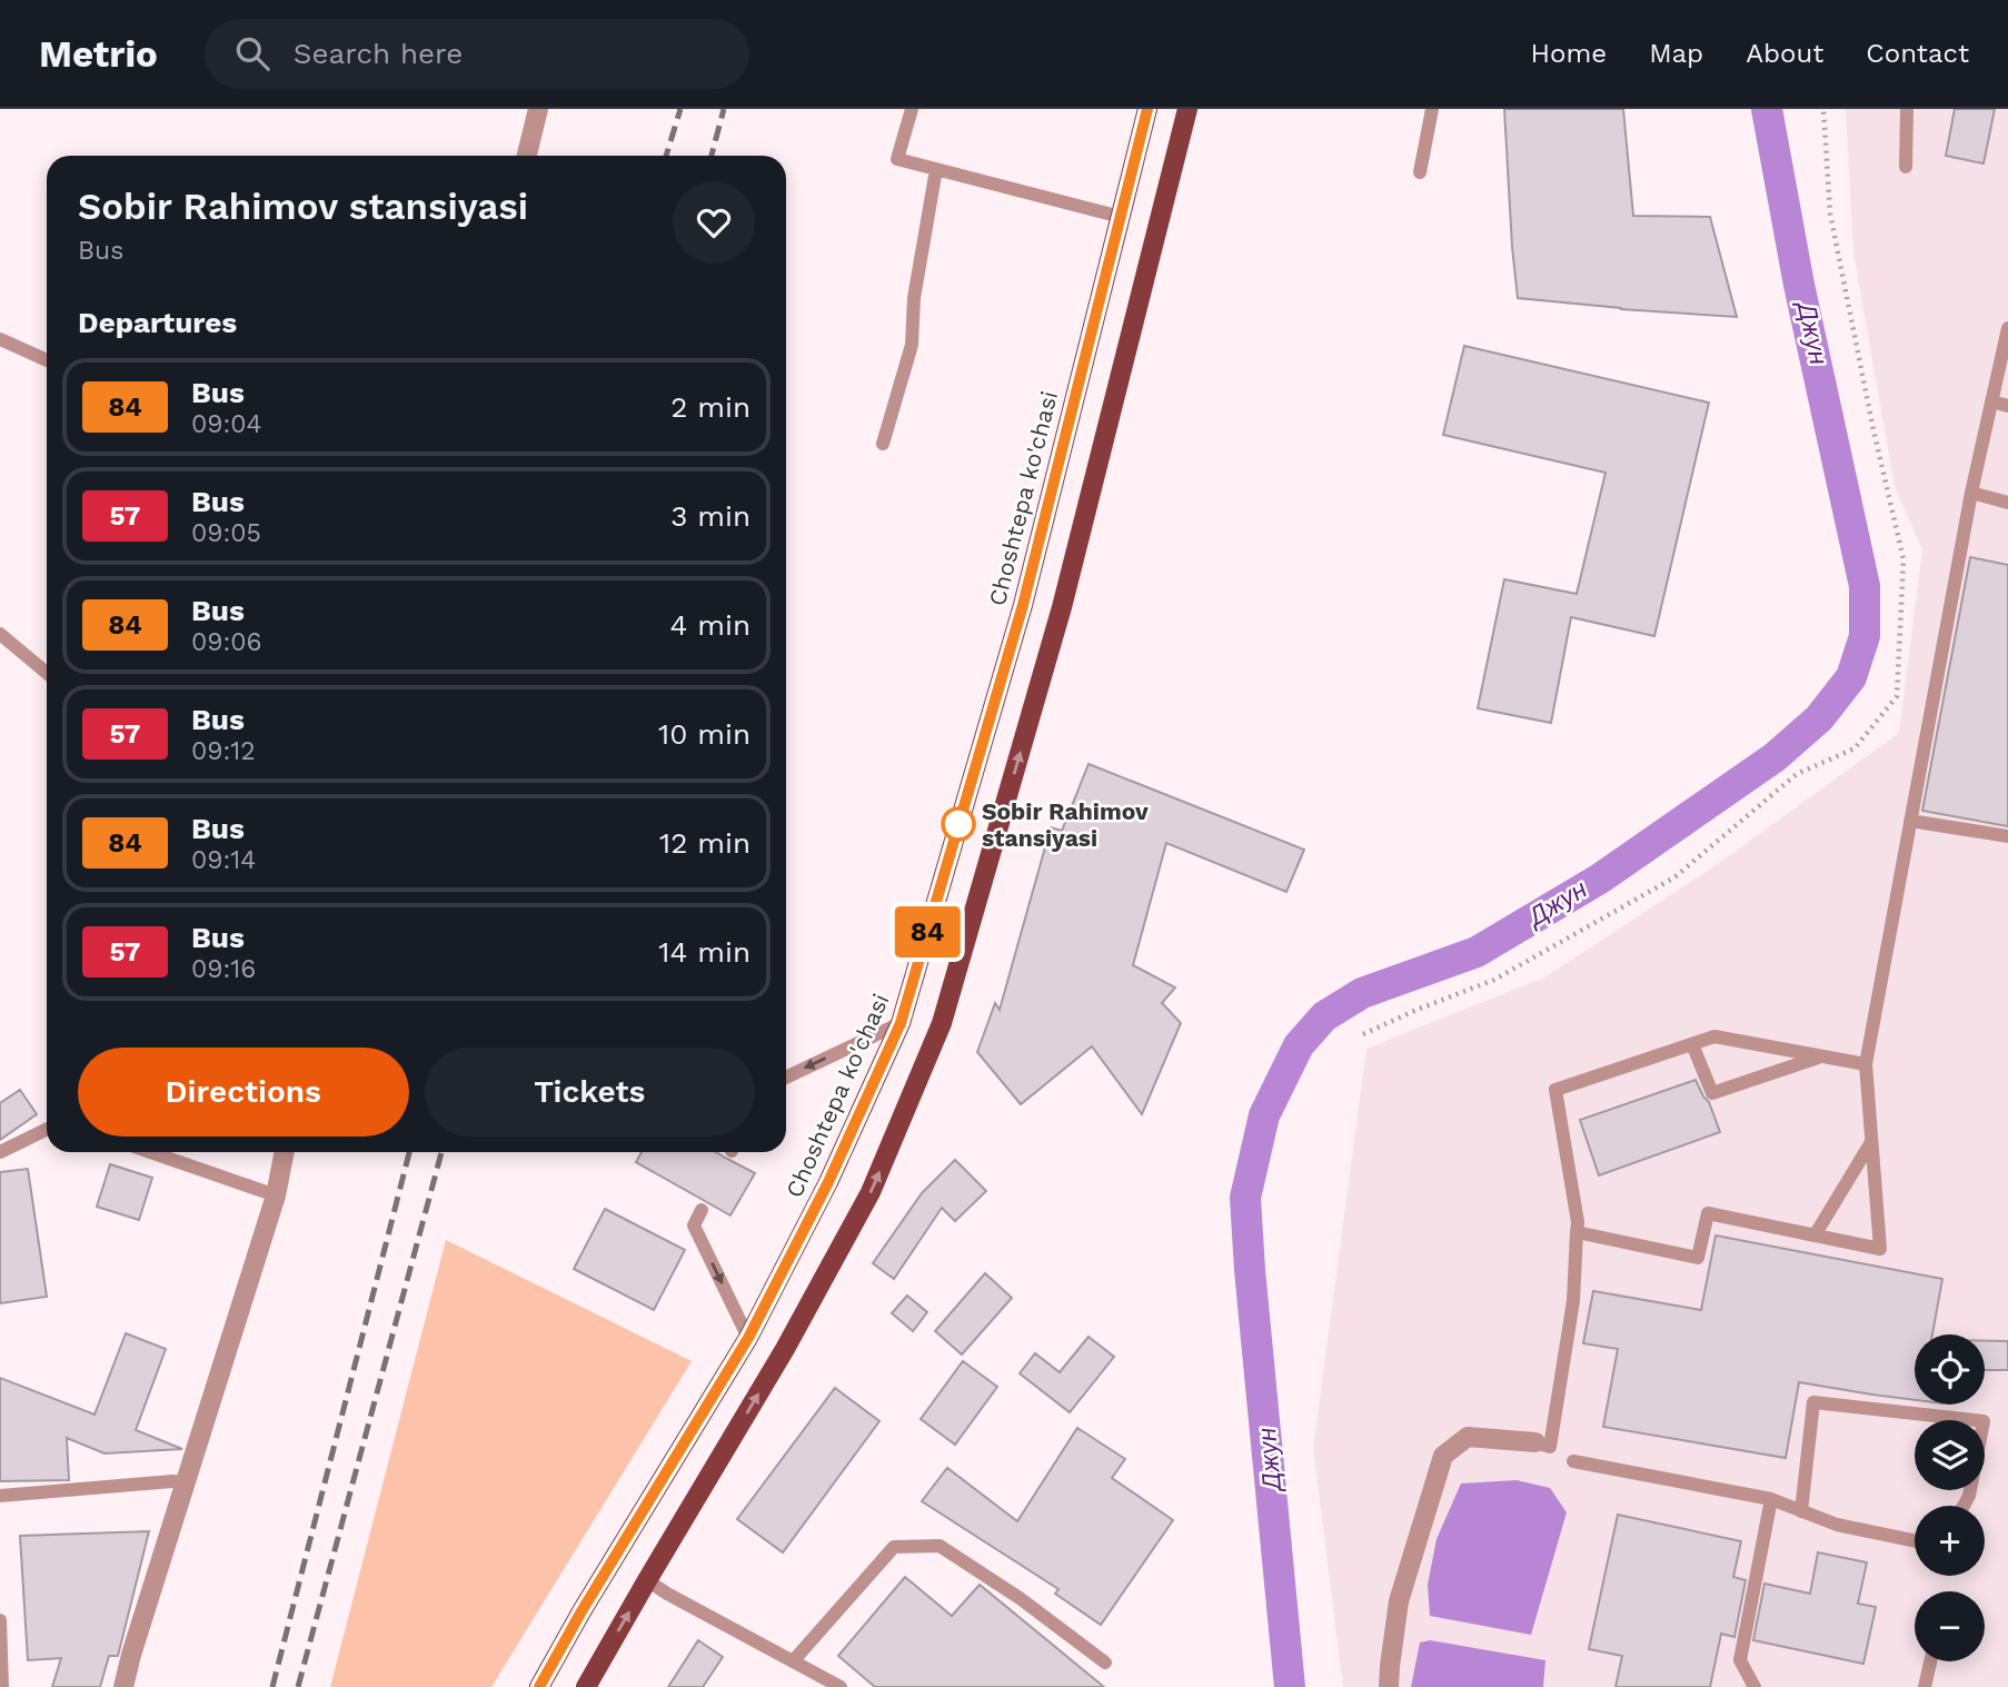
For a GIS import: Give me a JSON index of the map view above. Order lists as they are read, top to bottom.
{
  "streets": {
    "main road": ["Choshtepa ko'chasi"]
  },
  "water": ["Джун"],
  "places": ["Sobir Rahimov stansiyasi"],
  "lines": ["bus line 84"],
  "page": {
    "header": "Metrio",
    "search": "Search here",
    "nav": [
      "Home",
      "Map",
      "About",
      "Contact"
    ],
    "on_map": "84",
    "heading": [
      ["Sobir Rahimov stansiyasi", "Bus"],
      "Departures"
    ],
    "list": [
      {
        "mark": "84",
        "name": "Bus",
        "note": "09:04",
        "value": "2 min"
      },
      {
        "mark": "57",
        "name": "Bus",
        "note": "09:05",
        "value": "3 min"
      },
      {
        "mark": "84",
        "name": "Bus",
        "note": "09:06",
        "value": "4 min"
      },
      {
        "mark": "57",
        "name": "Bus",
        "note": "09:12",
        "value": "10 min"
      },
      {
        "mark": "84",
        "name": "Bus",
        "note": "09:14",
        "value": "12 min"
      },
      {
        "mark": "57",
        "name": "Bus",
        "note": "09:16",
        "value": "14 min"
      }
    ],
    "buttons": ["Directions", "Tickets"],
    "map_buttons": ["+", "−"]
  }
}
